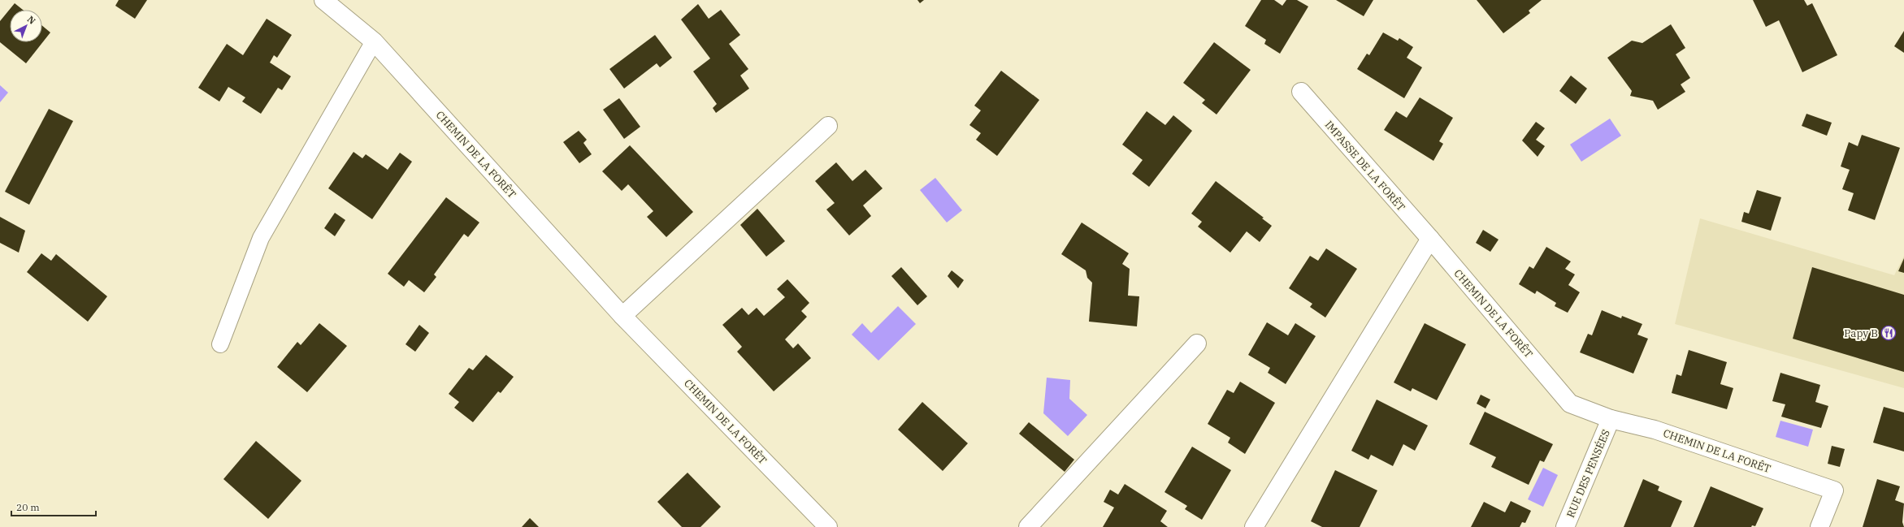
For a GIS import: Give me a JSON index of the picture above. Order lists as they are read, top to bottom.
{
  "streets": {
    "street": ["CHEMIN DE LA FORÊT", "IMPASSE DE LA FORÊT", "RUE DES PENSÉES"]
  },
  "crossings": [
    ["CHEMIN DE LA FORÊT", "IMPASSE DE LA FORÊT"],
    ["CHEMIN DE LA FORÊT", "RUE DES PENSÉES"]
  ],
  "places": {
    "restaurant": ["Papy B"]
  },
  "scale_bar": "20 m",
  "north": "top right"
}
